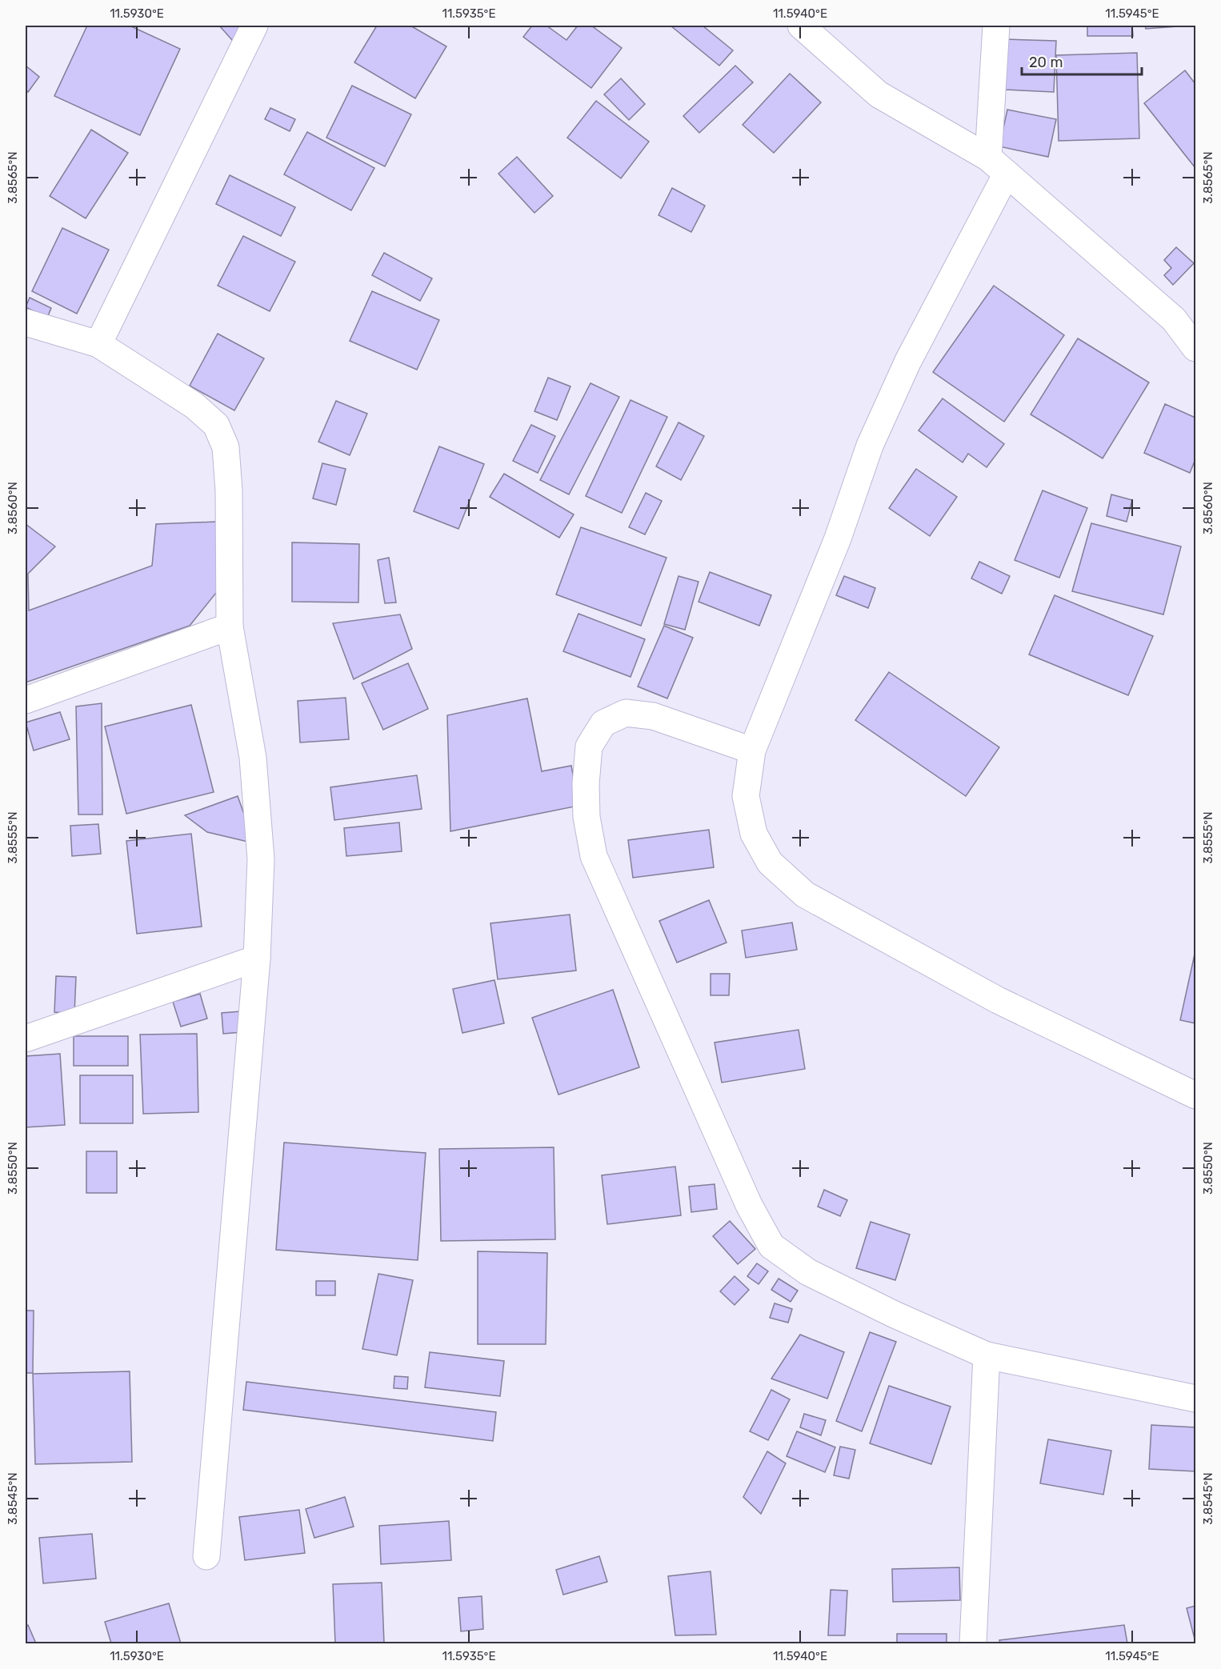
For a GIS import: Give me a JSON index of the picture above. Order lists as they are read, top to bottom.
{
  "scale_bar": "20 m",
  "coordinates": [
    "11.5930°E",
    "11.5935°E",
    "11.5940°E",
    "11.5945°E",
    "3.8565°N",
    "3.8560°N",
    "3.8555°N",
    "3.8550°N",
    "3.8545°N"
  ]
}
